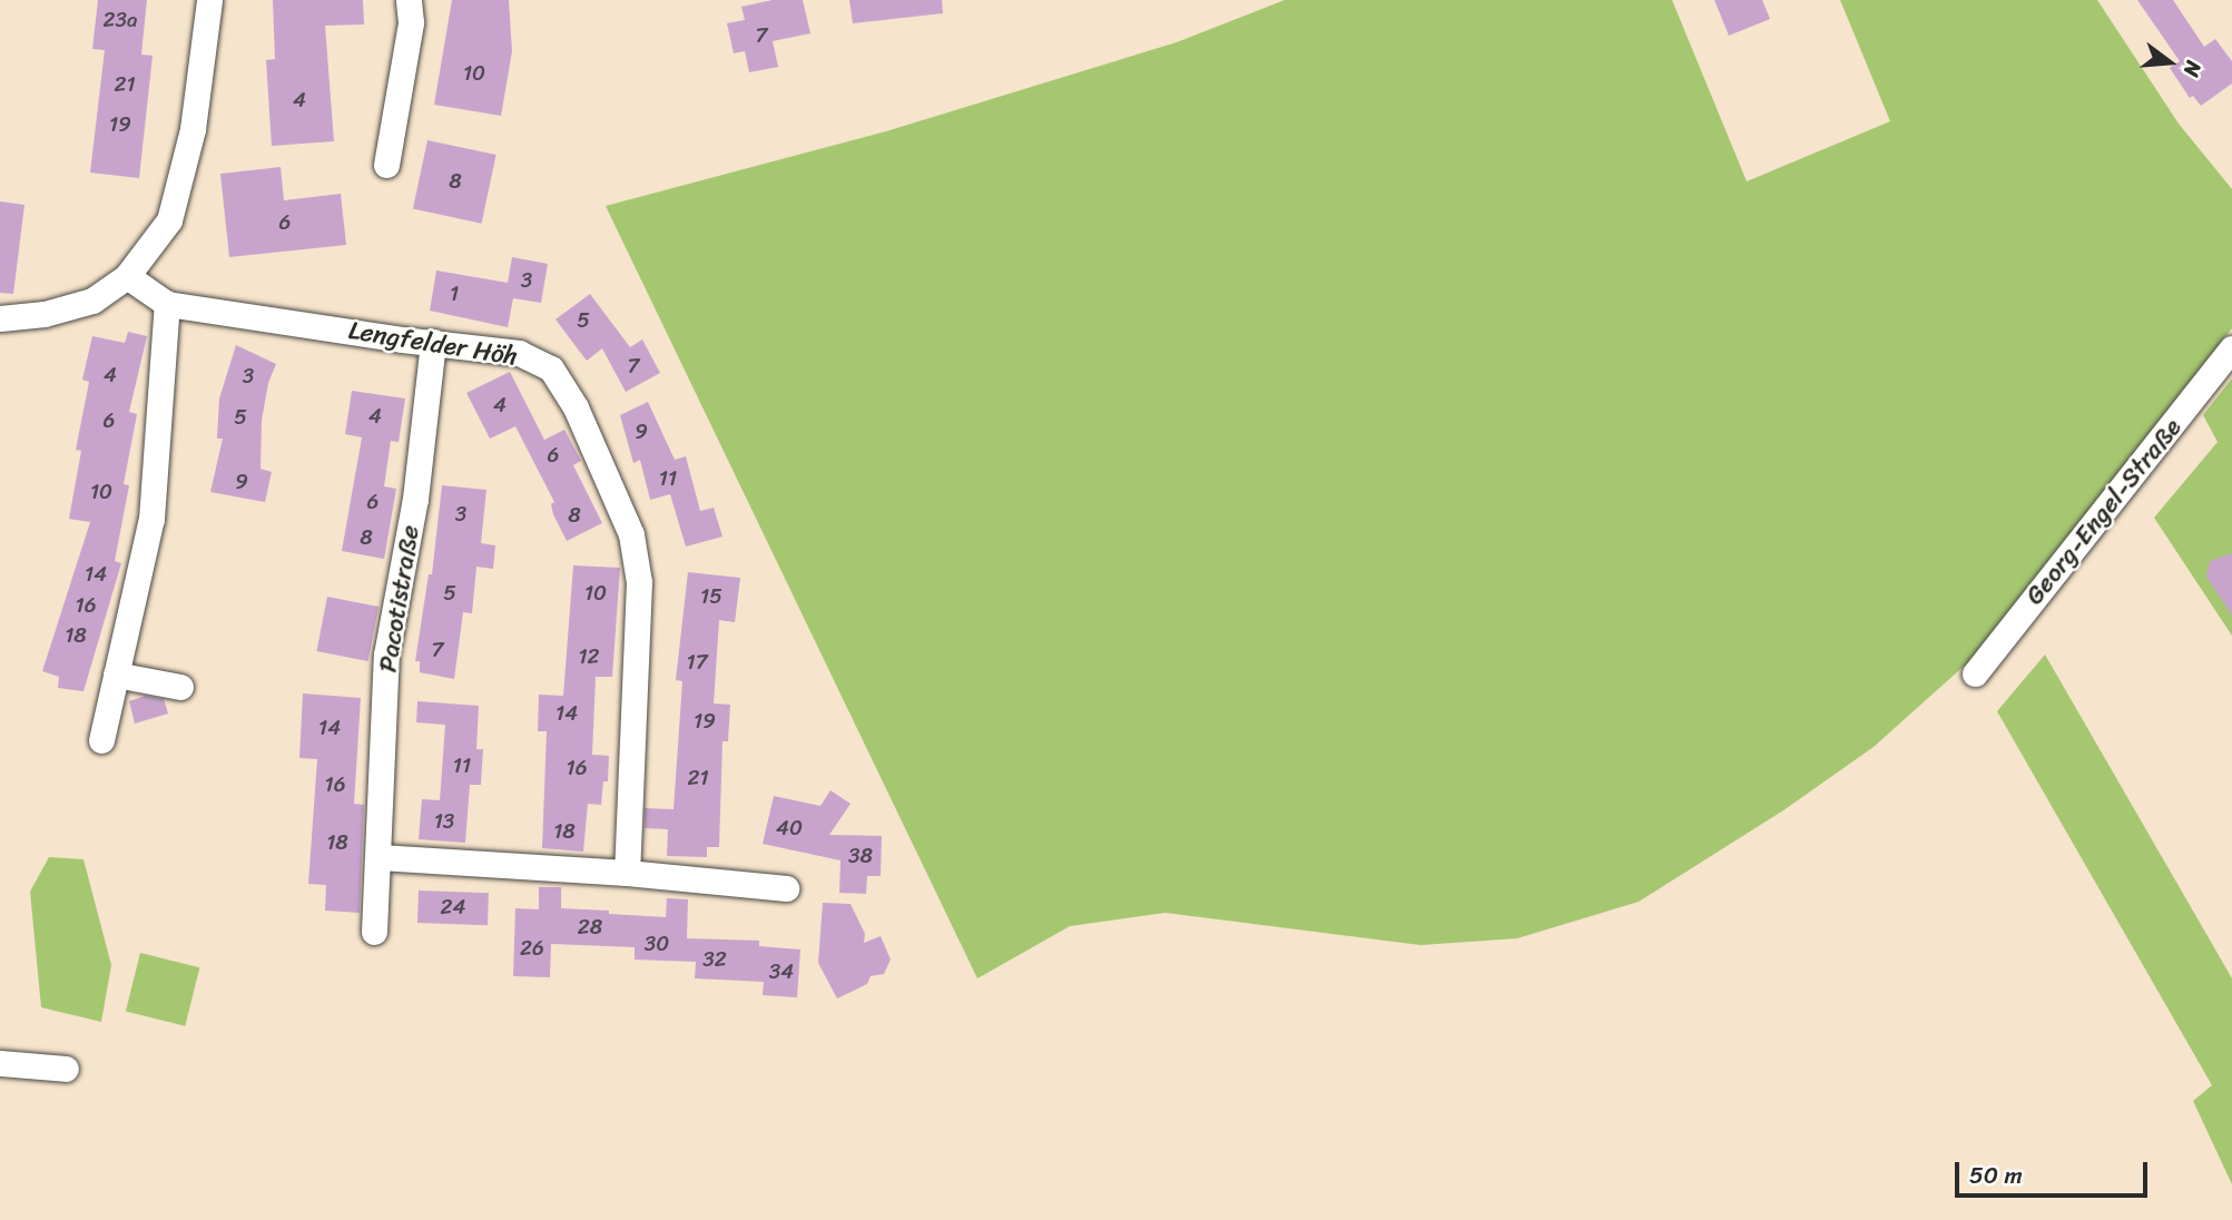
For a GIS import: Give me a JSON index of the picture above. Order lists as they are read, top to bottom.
{
  "streets": {
    "street": ["Lengfelder Höh", "Georg-Engel-Straße", "Pacotistraße"]
  },
  "crossings": [
    ["Lengfelder Höh", "Pacotistraße"]
  ],
  "house_numbers": [
    "23a",
    "7",
    "10",
    "21",
    "4",
    "19",
    "8",
    "6",
    "3",
    "1",
    "5",
    "7",
    "4",
    "3",
    "4",
    "4",
    "5",
    "6",
    "9",
    "6",
    "11",
    "9",
    "10",
    "6",
    "3",
    "8",
    "8",
    "14",
    "5",
    "10",
    "15",
    "16",
    "18",
    "7",
    "12",
    "17",
    "14",
    "19",
    "14",
    "11",
    "16",
    "21",
    "16",
    "13",
    "40",
    "18",
    "18",
    "38",
    "24",
    "28",
    "30",
    "26",
    "32",
    "34"
  ],
  "scale_bar": "50 m",
  "north": "right"
}
